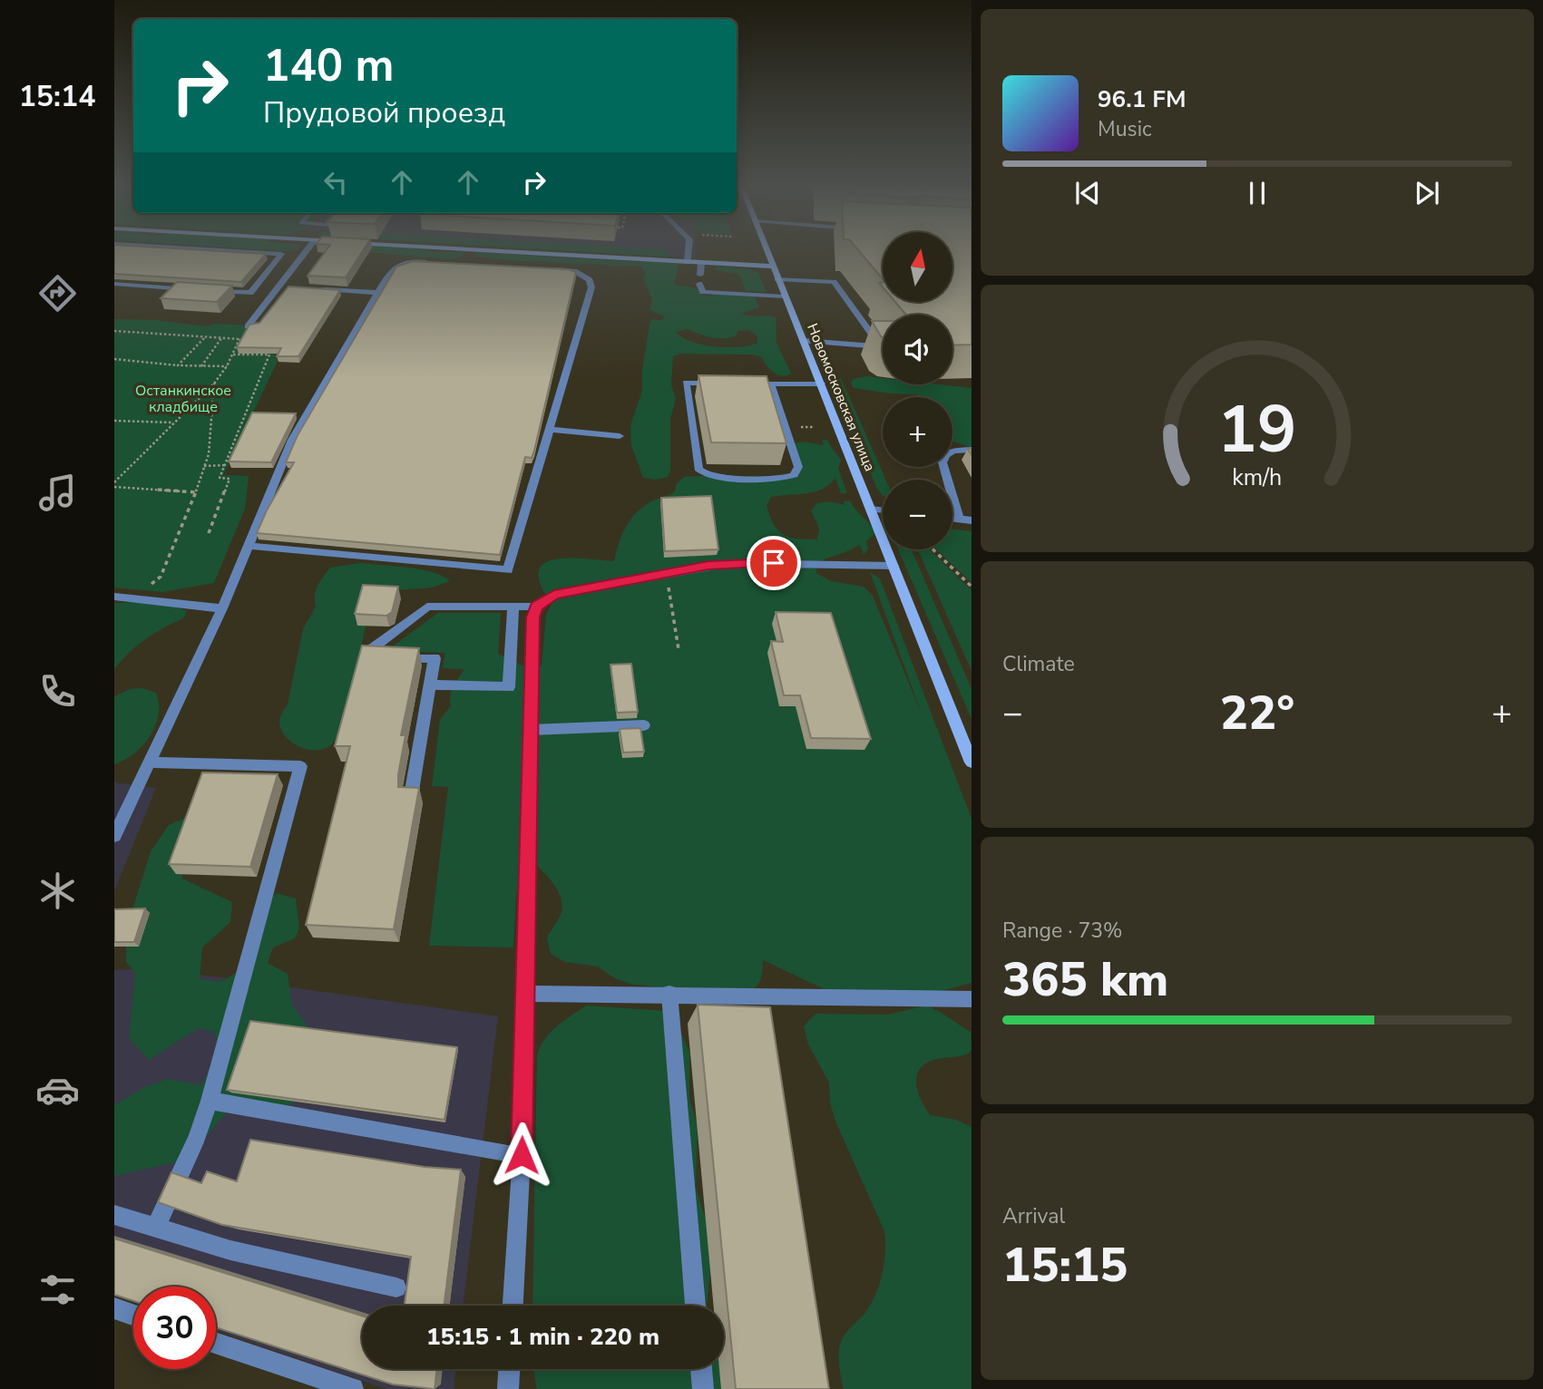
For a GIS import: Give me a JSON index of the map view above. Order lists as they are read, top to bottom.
{
  "streets": {
    "main road": ["Новомосковская улица"]
  },
  "parks": ["Останкинское кладбище"],
  "north": "top",
  "page": {
    "tabs": "15:14",
    "turn": ["140 m", "Прудовой проезд"],
    "song": ["96.1 FM", "Music"],
    "map_buttons": ["+", "−"],
    "tile": [
      "Climate",
      ["Range · 73%", "365 km"],
      ["Arrival", "15:15"]
    ],
    "heat": ["−", "22°", "+"],
    "limit": "30",
    "trip": "15:15 · 1 min · 220 m",
    "gauge": ["19", "km/h"]
  }
}
